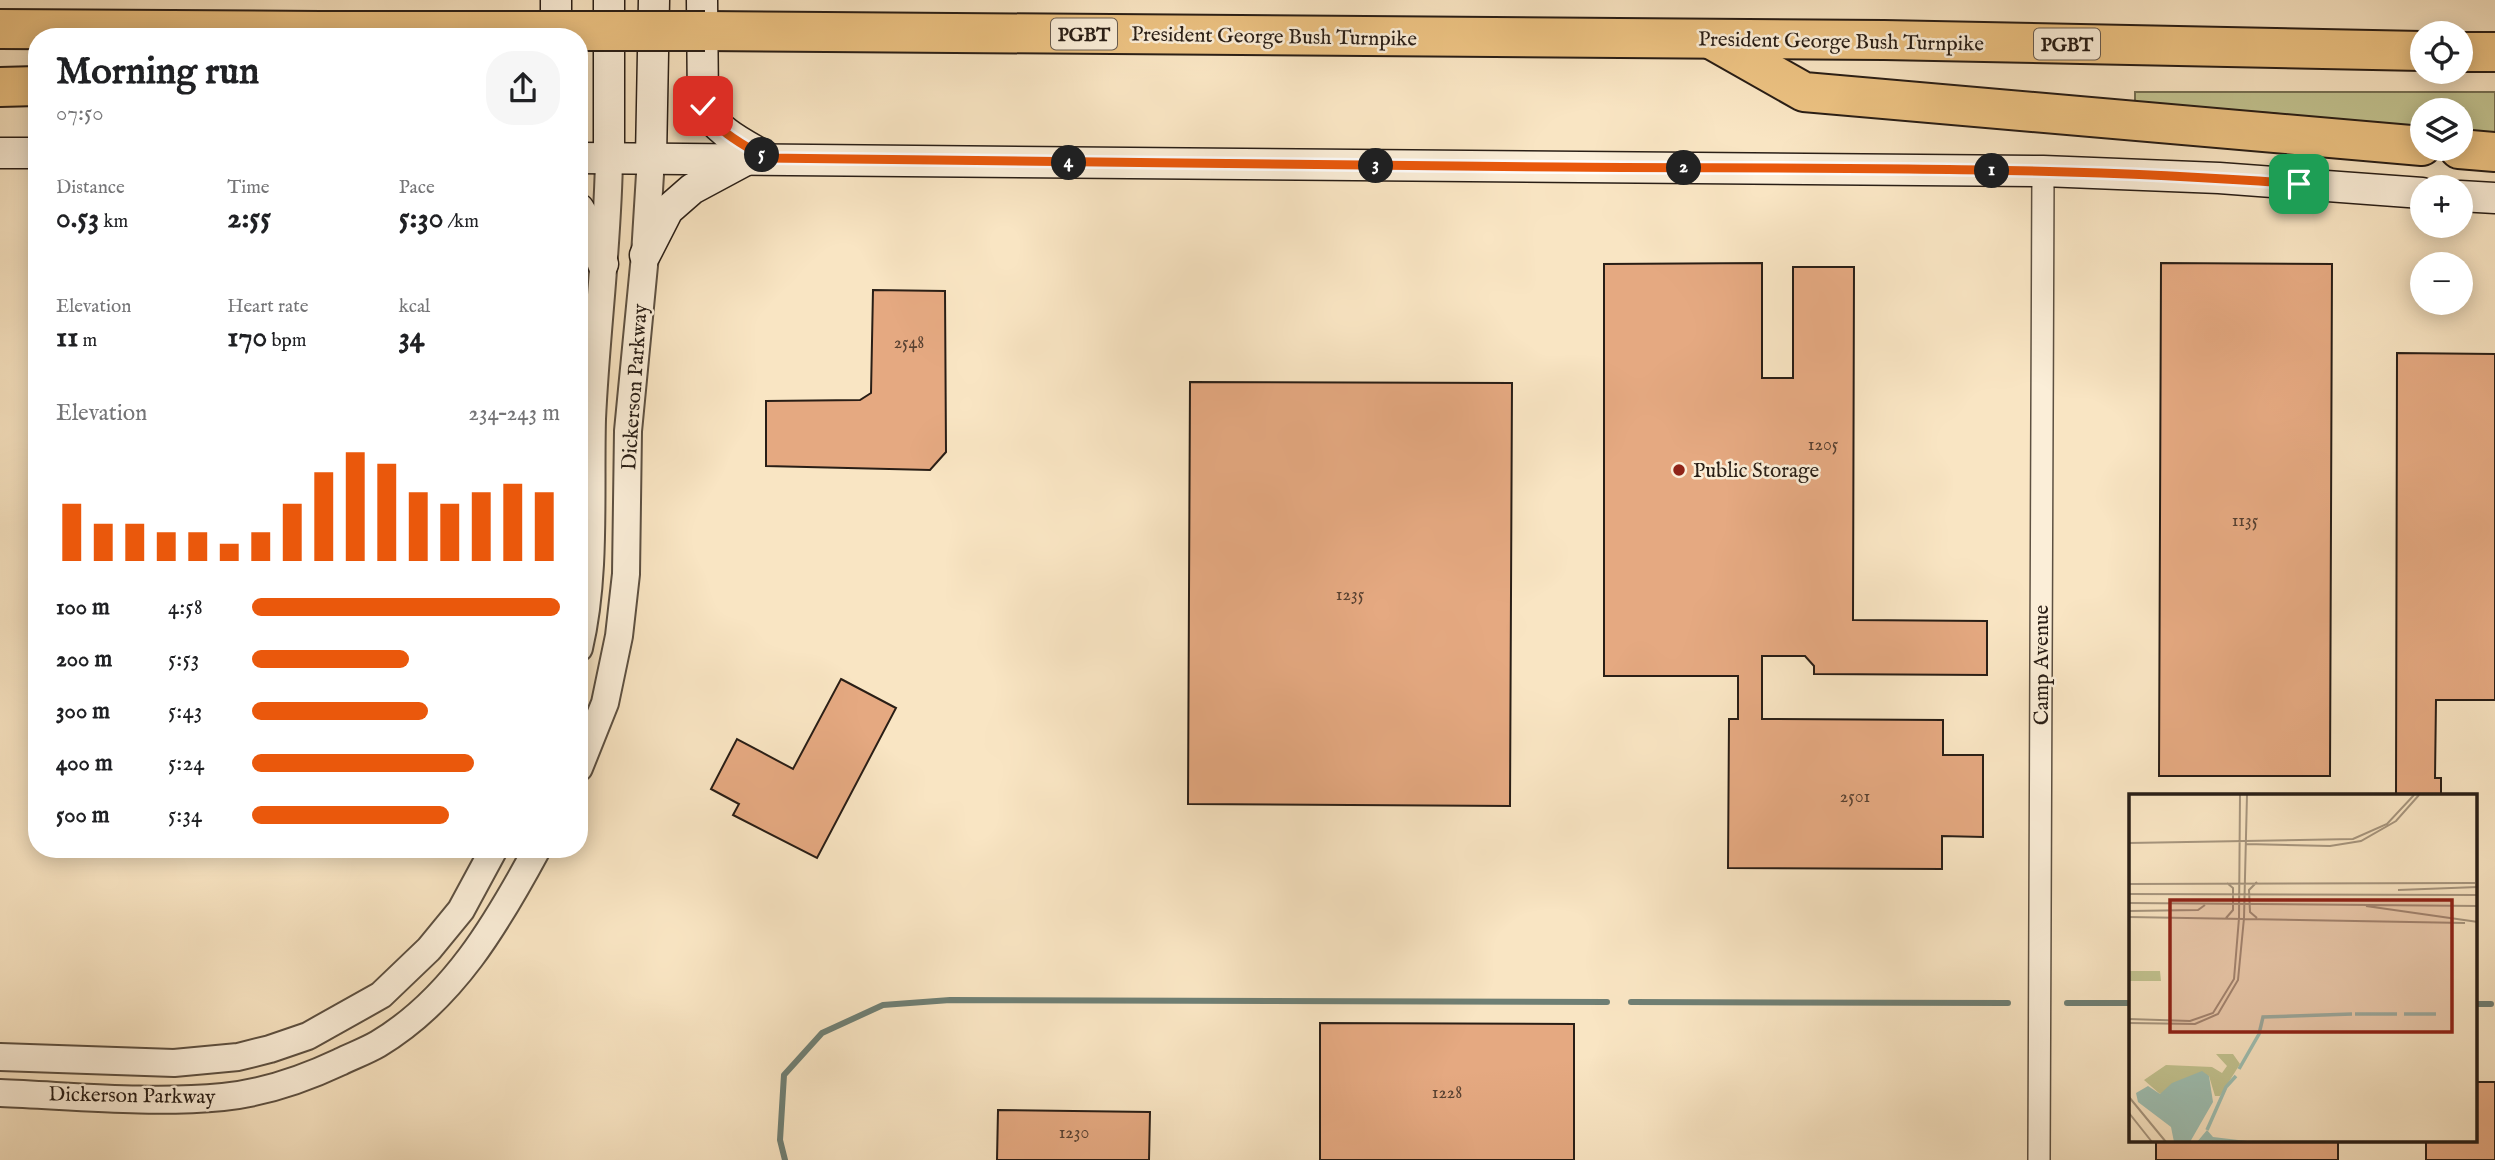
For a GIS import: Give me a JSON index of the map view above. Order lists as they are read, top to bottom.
{
  "streets": {
    "highway": ["PGBT", "President George Bush Turnpike"],
    "main road": ["Dickerson Parkway"],
    "street": ["Camp Avenue"]
  },
  "places": ["Public Storage"],
  "house_numbers": [
    "2548",
    "1205",
    "1135",
    "1235",
    "2501",
    "1228",
    "1230"
  ],
  "page": {
    "map_buttons": ["+", "−"],
    "heading": ["Morning run", "07:50"],
    "pins": [
      "5",
      "4",
      "3",
      "2",
      "1"
    ],
    "stats": [
      ["Distance", "0.53 km"],
      ["Time", "2:55"],
      ["Pace", "5:30 /km"],
      ["Elevation", "11 m"],
      ["Heart rate", "170 bpm"],
      ["kcal", "34"]
    ],
    "chart": ["Elevation", "234–243 m"],
    "list": [
      {
        "name": "100 m",
        "note": "4:58"
      },
      {
        "name": "200 m",
        "note": "5:53"
      },
      {
        "name": "300 m",
        "note": "5:43"
      },
      {
        "name": "400 m",
        "note": "5:24"
      },
      {
        "name": "500 m",
        "note": "5:34"
      }
    ]
  }
}
